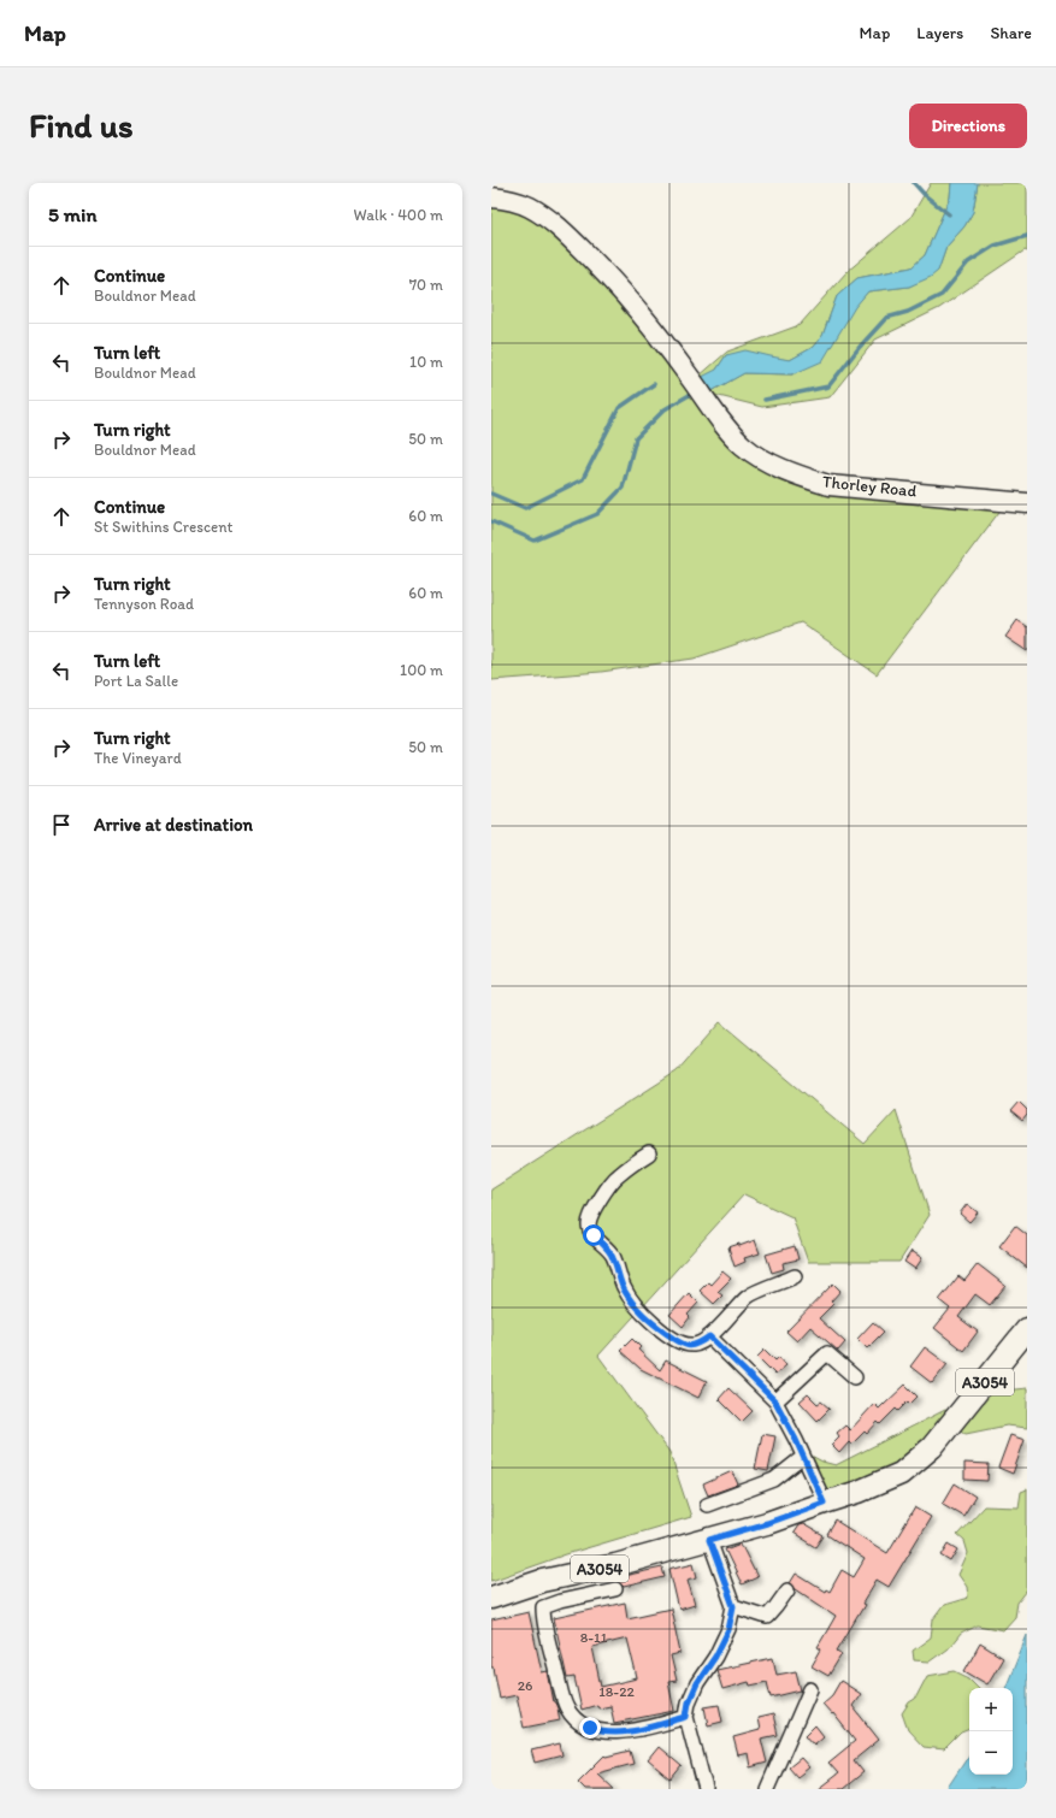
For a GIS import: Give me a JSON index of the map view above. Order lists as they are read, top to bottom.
{
  "streets": {
    "main road": ["Thorley Road", "A3054"]
  },
  "house_numbers": ["8-11", "26", "18-22"],
  "page": {
    "header": "Map",
    "nav": ["Map", "Layers", "Share"],
    "buttons": "Directions",
    "title": "Find us",
    "heading": ["5 min", "Walk · 400 m"],
    "list": [
      ["Continue", "Bouldnor Mead", "70 m"],
      ["Turn left", "Bouldnor Mead", "10 m"],
      ["Turn right", "Bouldnor Mead", "50 m"],
      ["Continue", "St Swithins Crescent", "60 m"],
      ["Turn right", "Tennyson Road", "60 m"],
      ["Turn left", "Port La Salle", "100 m"],
      ["Turn right", "The Vineyard", "50 m"],
      "Arrive at destination"
    ],
    "map_buttons": ["+", "−"]
  }
}
